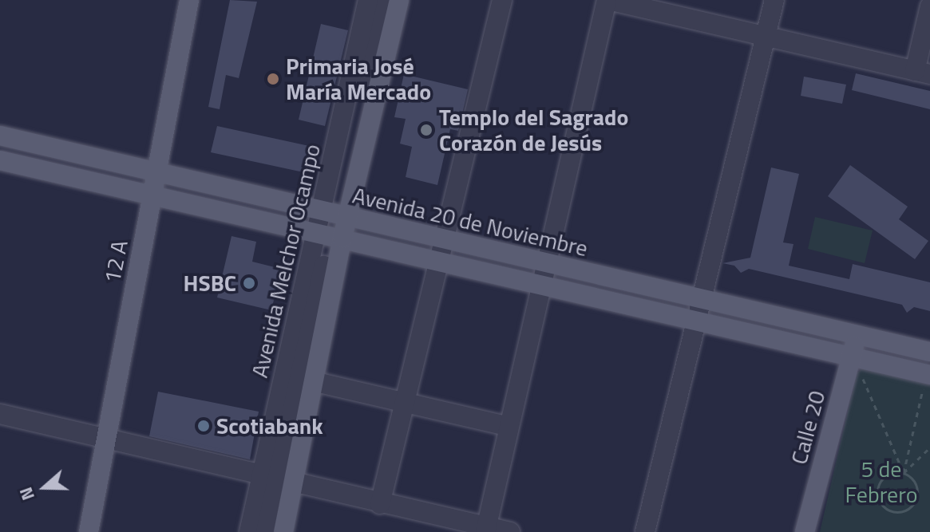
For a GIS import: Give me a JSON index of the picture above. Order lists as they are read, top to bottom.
{
  "streets": {
    "main road": [
      "Avenida 20 de Noviembre",
      "Avenida Melchor Ocampo",
      "12 A",
      "Calle 20"
    ]
  },
  "crossings": [
    ["Avenida 20 de Noviembre", "Avenida Melchor Ocampo"],
    ["Avenida 20 de Noviembre", "12 A"],
    ["Avenida 20 de Noviembre", "Calle 20"]
  ],
  "parks": ["5 de Febrero"],
  "places": [
    "Primaria José María Mercado",
    "Templo del Sagrado Corazón de Jesús",
    "HSBC",
    "Scotiabank"
  ],
  "north": "left"
}
